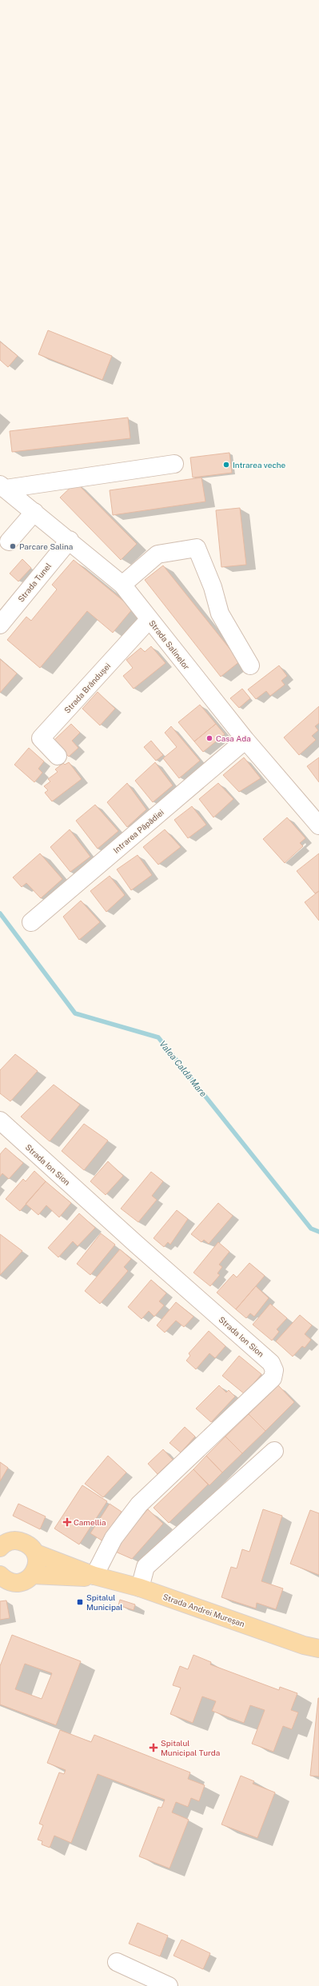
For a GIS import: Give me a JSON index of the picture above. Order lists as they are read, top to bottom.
{
  "streets": {
    "main road": ["Strada Andrei Mureșan"],
    "street": [
      "Strada Tunel",
      "Strada Salinelor",
      "Strada Brândușei",
      "Intrarea Păpădiei",
      "Strada Ion Sion"
    ]
  },
  "crossings": [
    ["Strada Tunel", "Strada Salinelor"],
    ["Strada Salinelor", "Strada Brândușei"],
    ["Strada Salinelor", "Intrarea Păpădiei"],
    ["Strada Ion Sion", "Strada Andrei Mureșan"]
  ],
  "water": ["Valea Caldă Mare"],
  "places": {
    "other": ["Intrarea veche", "Parcare Salina", "Casa Ada"],
    "health": ["Camellia", "Spitalul Municipal Turda"],
    "transit": ["Spitalul Municipal"]
  }
}
